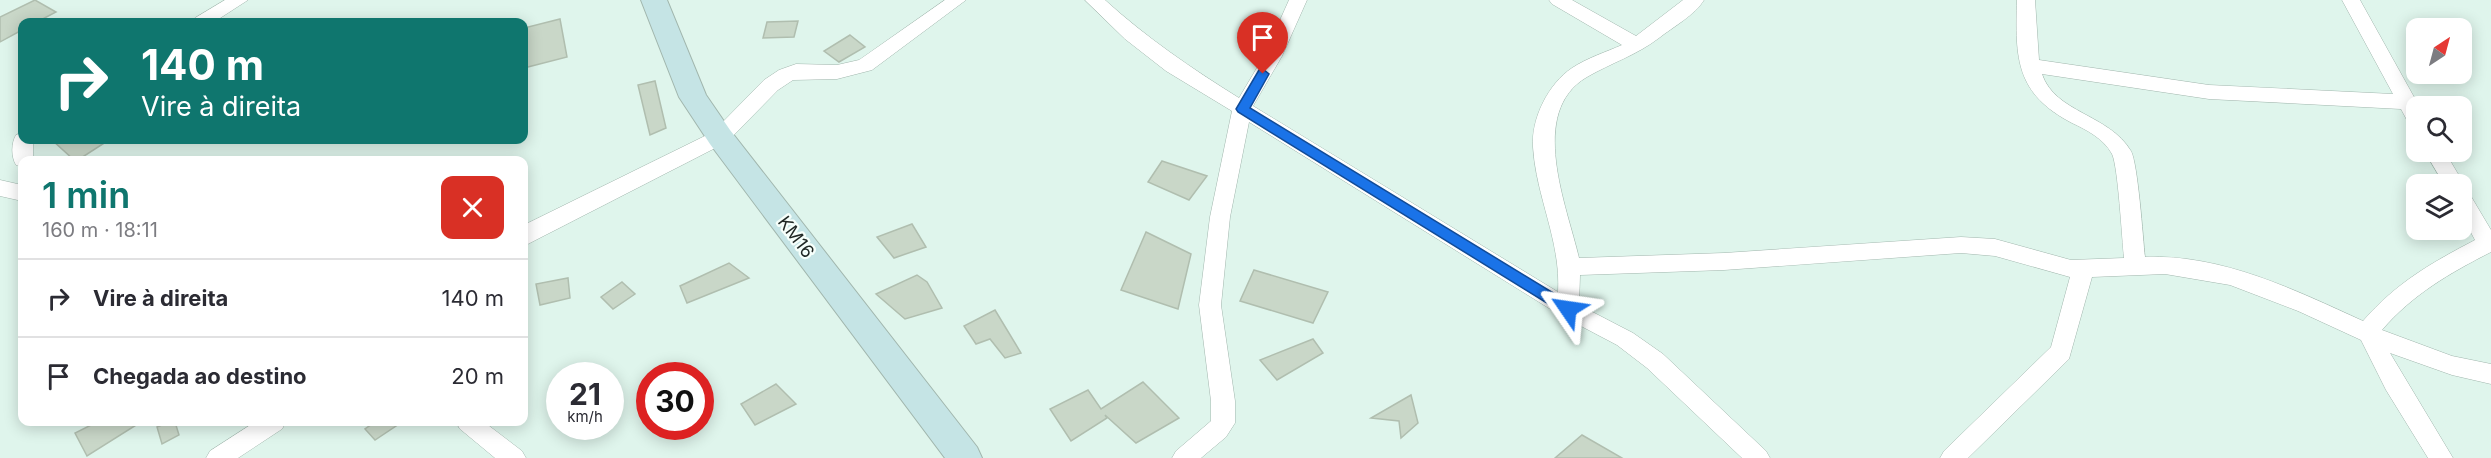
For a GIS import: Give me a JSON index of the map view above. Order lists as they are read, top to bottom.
{
  "streets": {
    "street": ["KM16"]
  },
  "north": "top right",
  "page": {
    "turn": ["140 m", "Vire à direita"],
    "heading": ["1 min", "160 m · 18:11"],
    "list": [
      {
        "name": "Vire à direita",
        "value": "140 m"
      },
      {
        "name": "Chegada ao destino",
        "value": "20 m"
      }
    ],
    "speed": "21 km/h",
    "limit": "30"
  }
}
